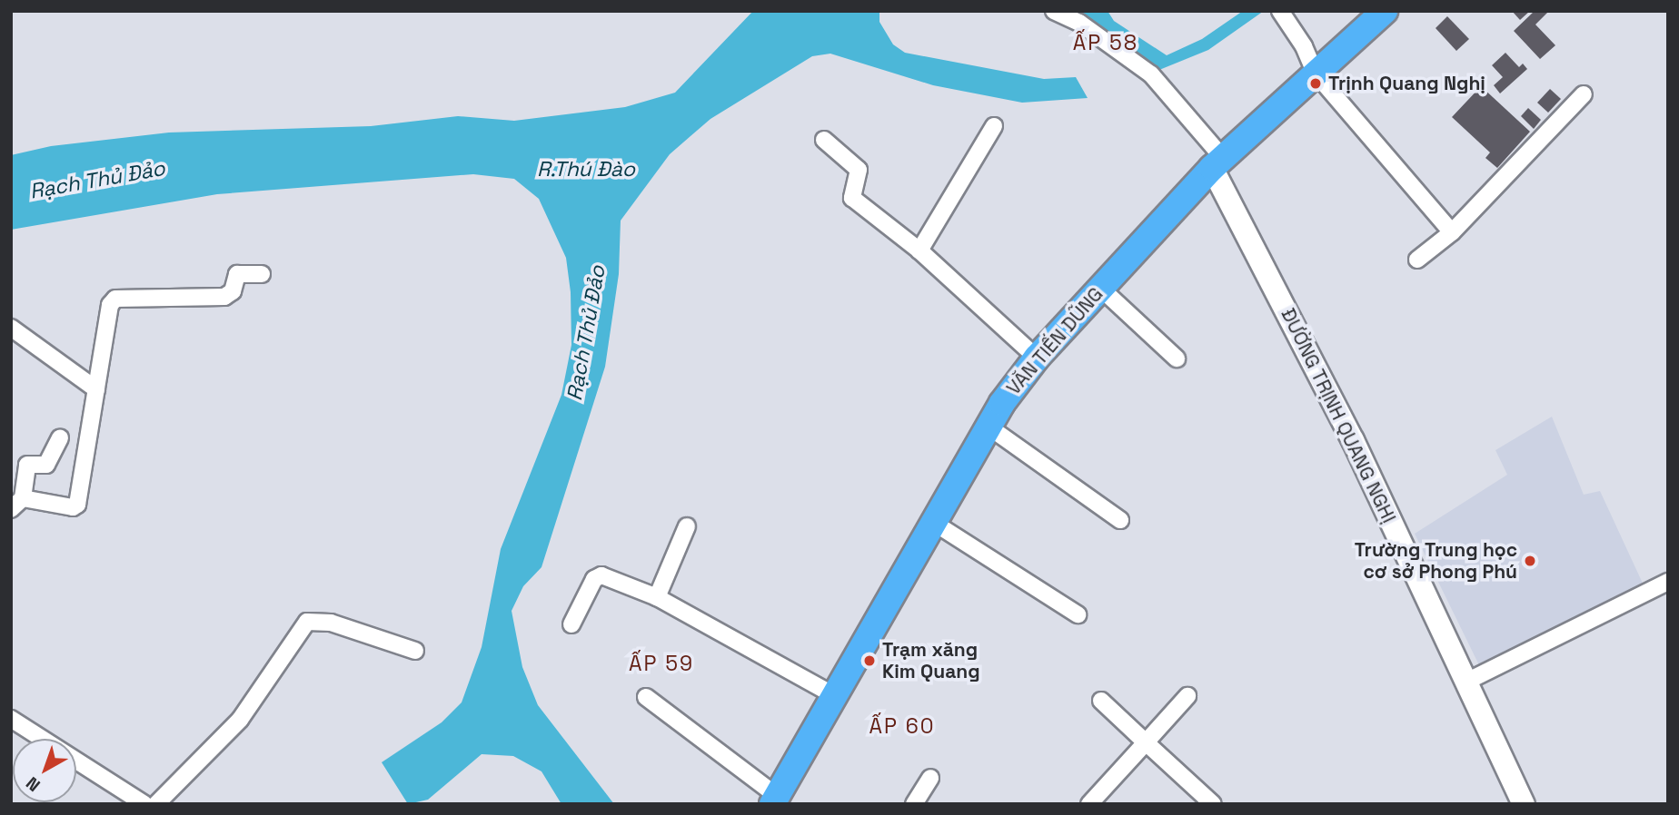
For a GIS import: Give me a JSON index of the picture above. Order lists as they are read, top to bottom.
{
  "streets": {
    "highway": ["VĂN TIẾN DŨNG"],
    "main road": ["ĐƯỜNG TRỊNH QUANG NGHỊ"]
  },
  "crossings": [
    ["VĂN TIẾN DŨNG", "ĐƯỜNG TRỊNH QUANG NGHỊ"]
  ],
  "districts": ["ẤP 58", "ẤP 59", "ẤP 60"],
  "water": ["R.Thú Đào", "Rạch Thủ Đảo"],
  "places": ["Trịnh Quang Nghị", "Trường Trung học cơ sở Phong Phú", "Trạm xăng Kim Quang"],
  "north": "bottom left"
}
